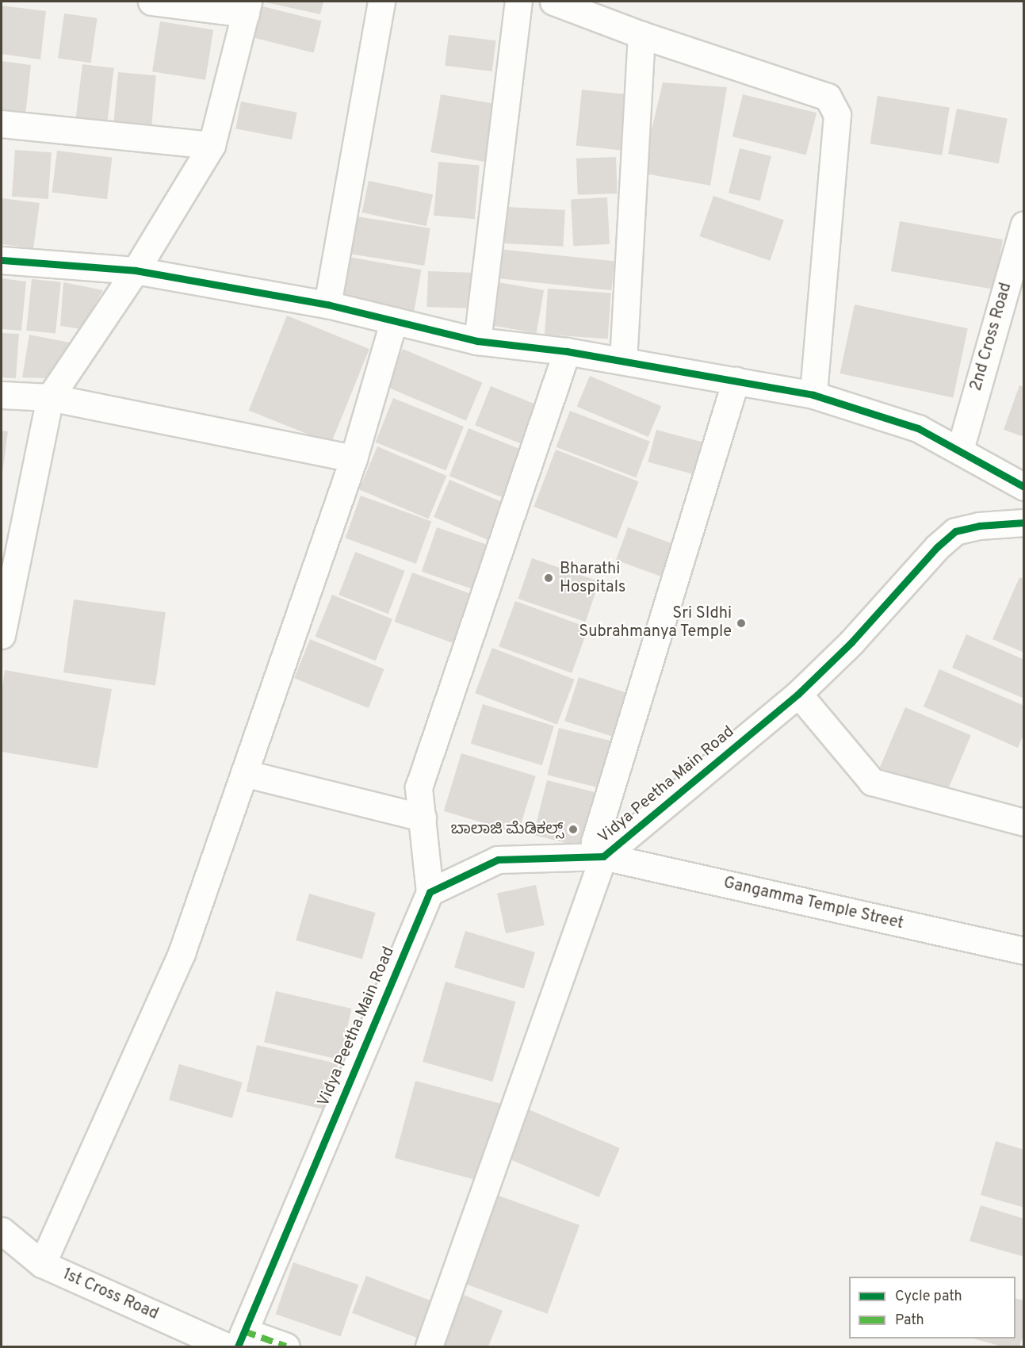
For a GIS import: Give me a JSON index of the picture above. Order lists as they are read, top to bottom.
{
  "streets": {
    "street": [
      "2nd Cross Road",
      "Vidya Peetha Main Road",
      "Gangamma Temple Street",
      "1st Cross Road"
    ]
  },
  "crossings": [
    ["Vidya Peetha Main Road", "Gangamma Temple Street"],
    ["Vidya Peetha Main Road", "1st Cross Road"]
  ],
  "places": ["Bharathi Hospitals", "Sri SIdhi Subrahmanya Temple", "ಬಾಲಾಜಿ ಮೆಡಿಕಲ್ಸ್"],
  "legend": ["Cycle path", "Path"]
}
